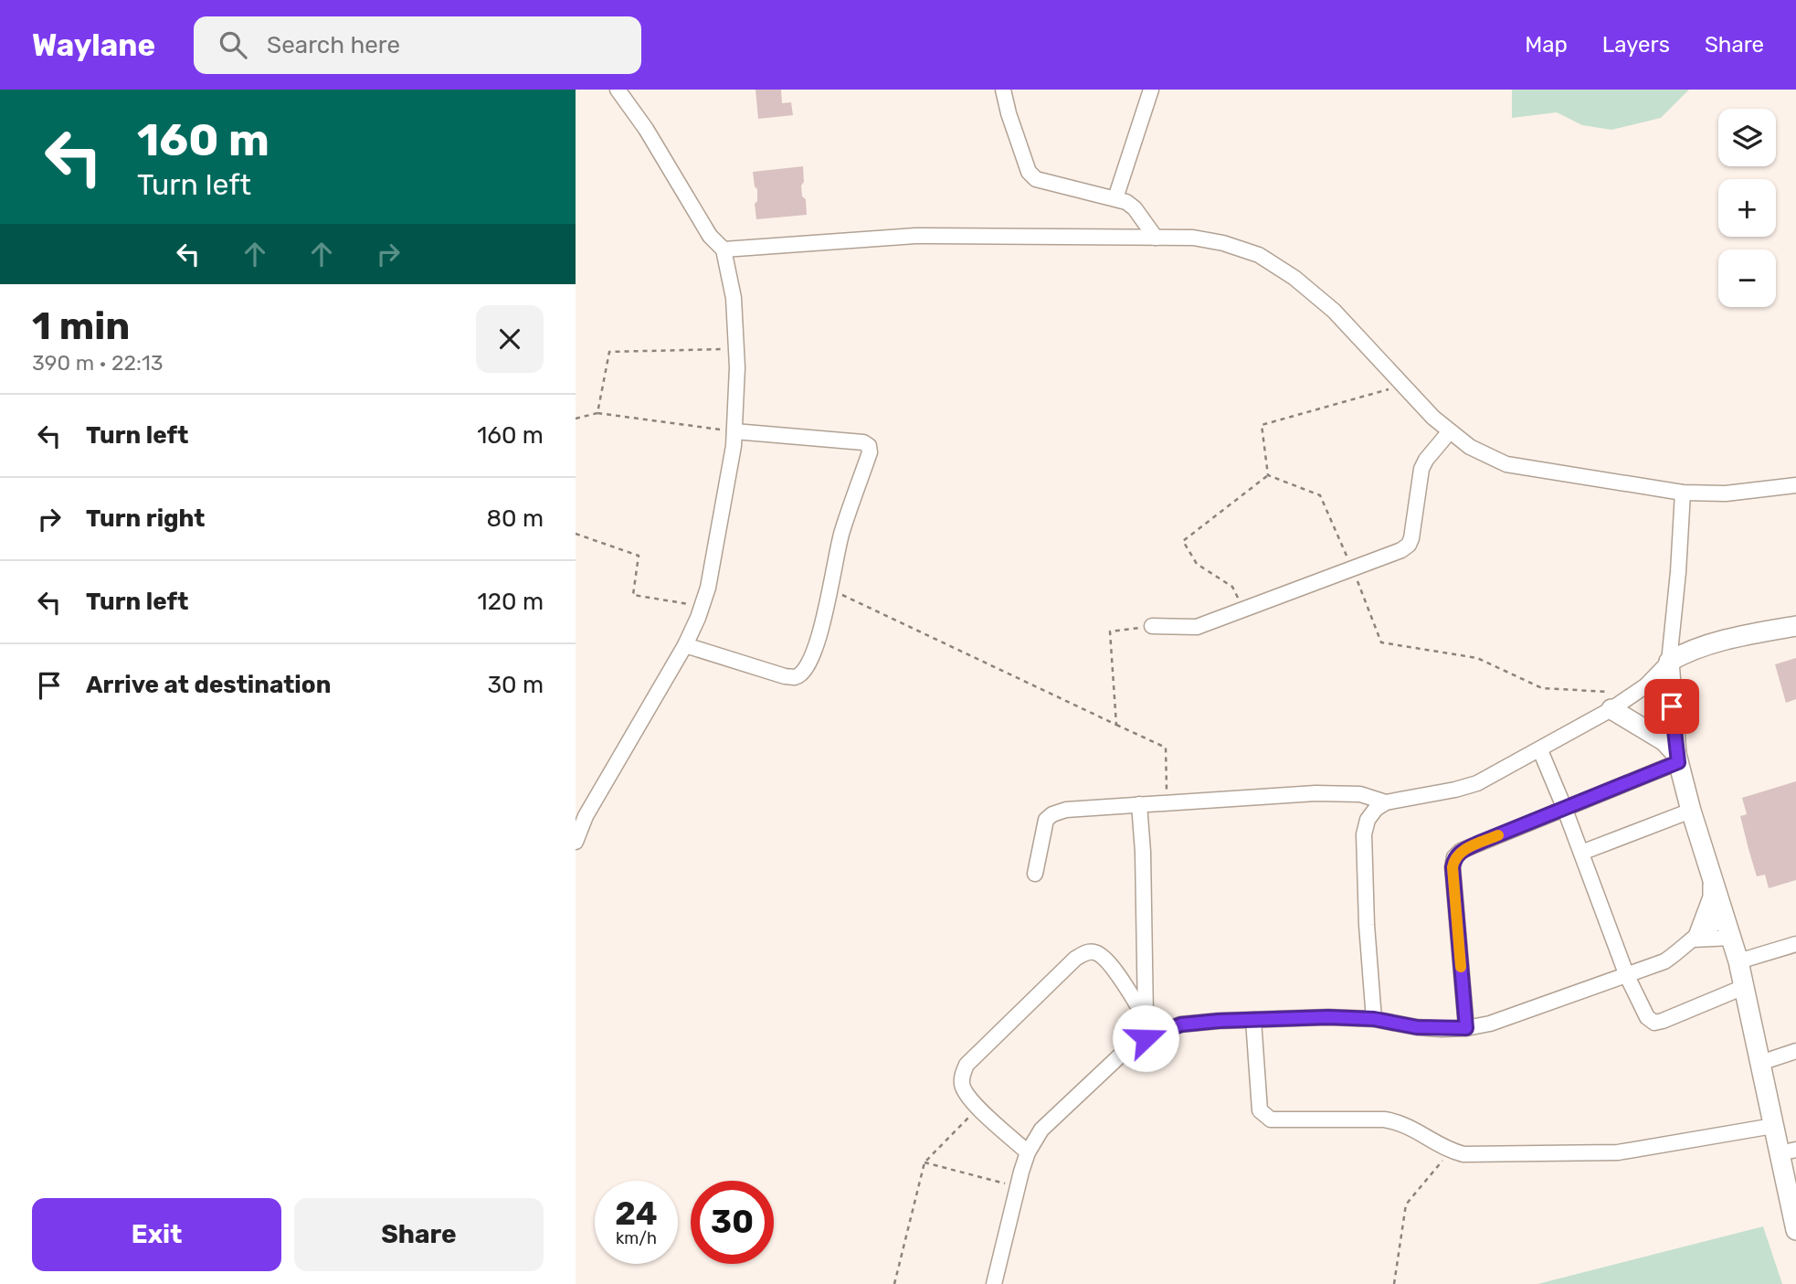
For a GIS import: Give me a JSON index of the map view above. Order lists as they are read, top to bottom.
{
  "page": {
    "header": "Waylane",
    "search": "Search here",
    "nav": ["Map", "Layers", "Share"],
    "turn": ["160 m", "Turn left"],
    "map_buttons": ["+", "−"],
    "heading": ["1 min", "390 m · 22:13"],
    "list": [
      {
        "name": "Turn left",
        "value": "160 m"
      },
      {
        "name": "Turn right",
        "value": "80 m"
      },
      {
        "name": "Turn left",
        "value": "120 m"
      },
      {
        "name": "Arrive at destination",
        "value": "30 m"
      }
    ],
    "speed": "24 km/h",
    "limit": "30",
    "buttons": ["Exit", "Share"]
  }
}
